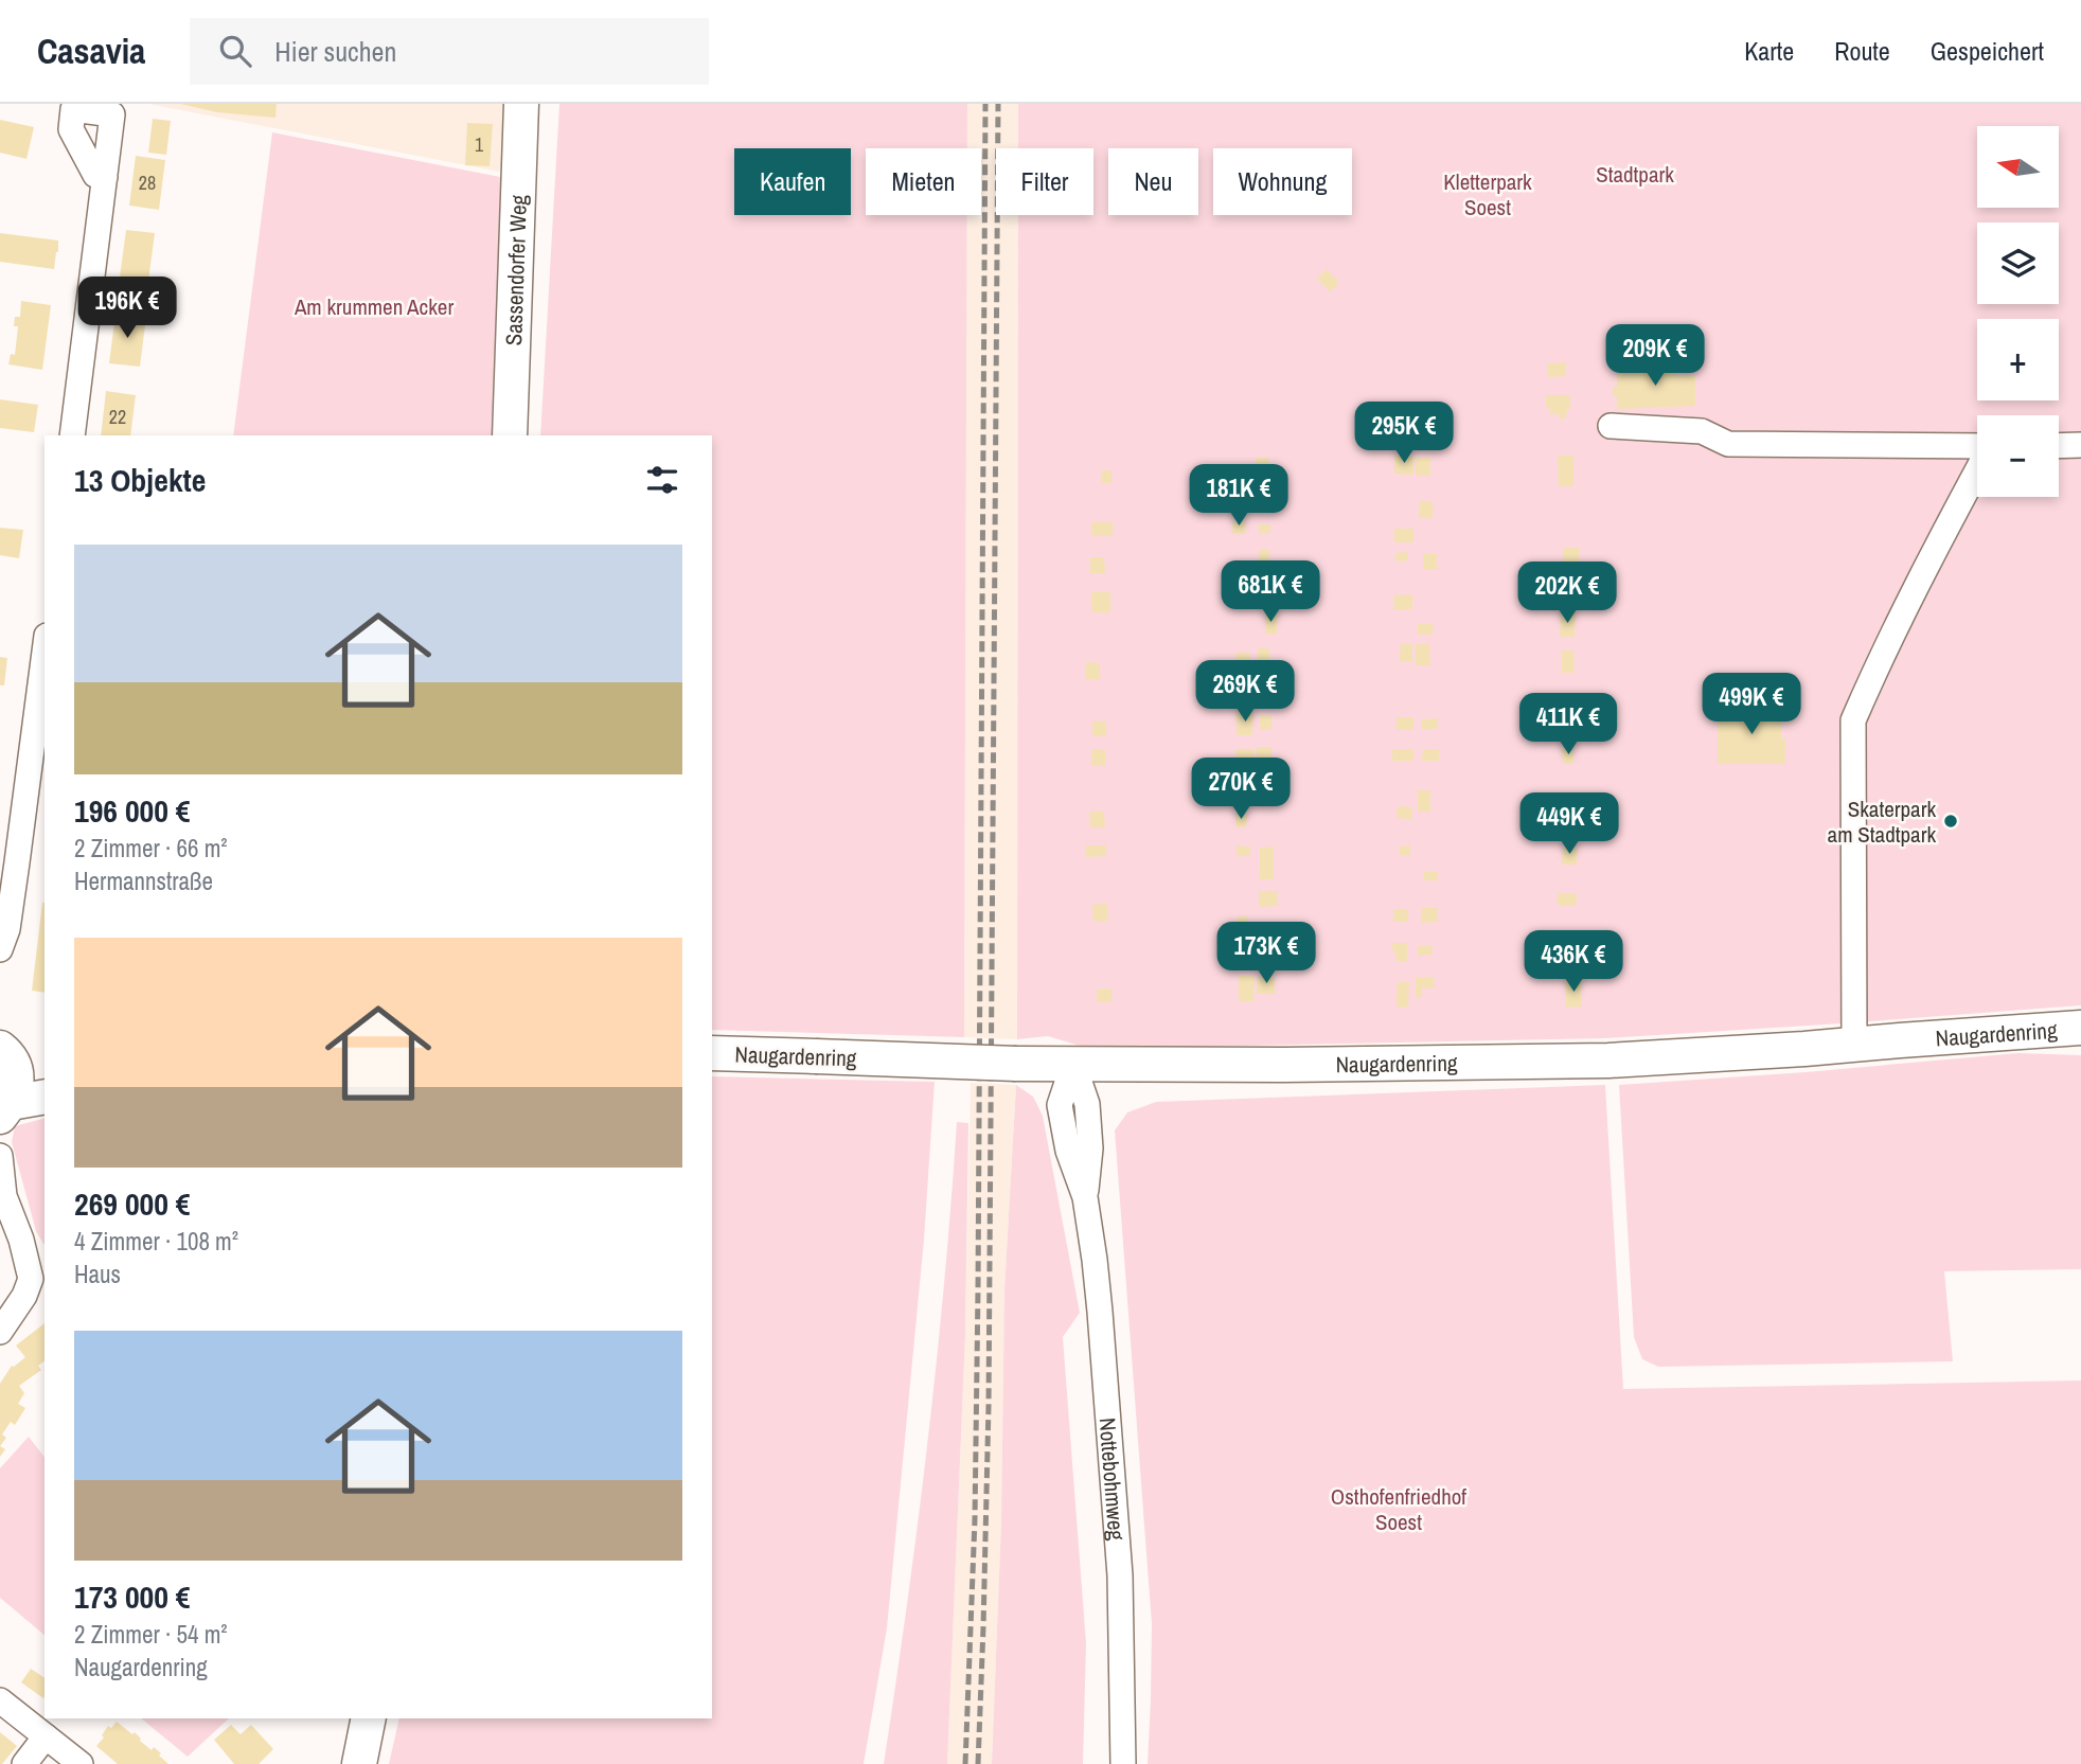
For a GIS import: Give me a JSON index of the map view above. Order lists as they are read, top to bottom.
{
  "streets": {
    "main road": ["Sassendorfer Weg", "Naugardenring"],
    "street": ["Nottebohmweg"]
  },
  "crossings": [
    ["Naugardenring", "Nottebohmweg"]
  ],
  "parks": [
    "Stadtpark",
    "Kletterpark Soest",
    "Am krummen Acker",
    "Osthofenfriedhof Soest"
  ],
  "places": ["Skaterpark am Stadtpark"],
  "house_numbers": ["1", "28", "22"],
  "north": "left",
  "page": {
    "header": "Casavia",
    "search": "Hier suchen",
    "nav": ["Karte", "Route", "Gespeichert"],
    "map_buttons": ["+", "−"],
    "chip": [
      "Kaufen",
      "Mieten",
      "Filter",
      "Neu",
      "Wohnung"
    ],
    "price": [
      "196K €",
      "209K €",
      "295K €",
      "181K €",
      "681K €",
      "202K €",
      "269K €",
      "499K €",
      "411K €",
      "270K €",
      "449K €",
      "173K €",
      "436K €"
    ],
    "heading": "13 Objekte",
    "list": [
      {
        "name": "196 000 €",
        "note": "2 Zimmer · 66 m² · Hermannstraße"
      },
      {
        "name": "269 000 €",
        "note": "4 Zimmer · 108 m² · Haus"
      },
      {
        "name": "173 000 €",
        "note": "2 Zimmer · 54 m² · Naugardenring"
      }
    ]
  }
}
